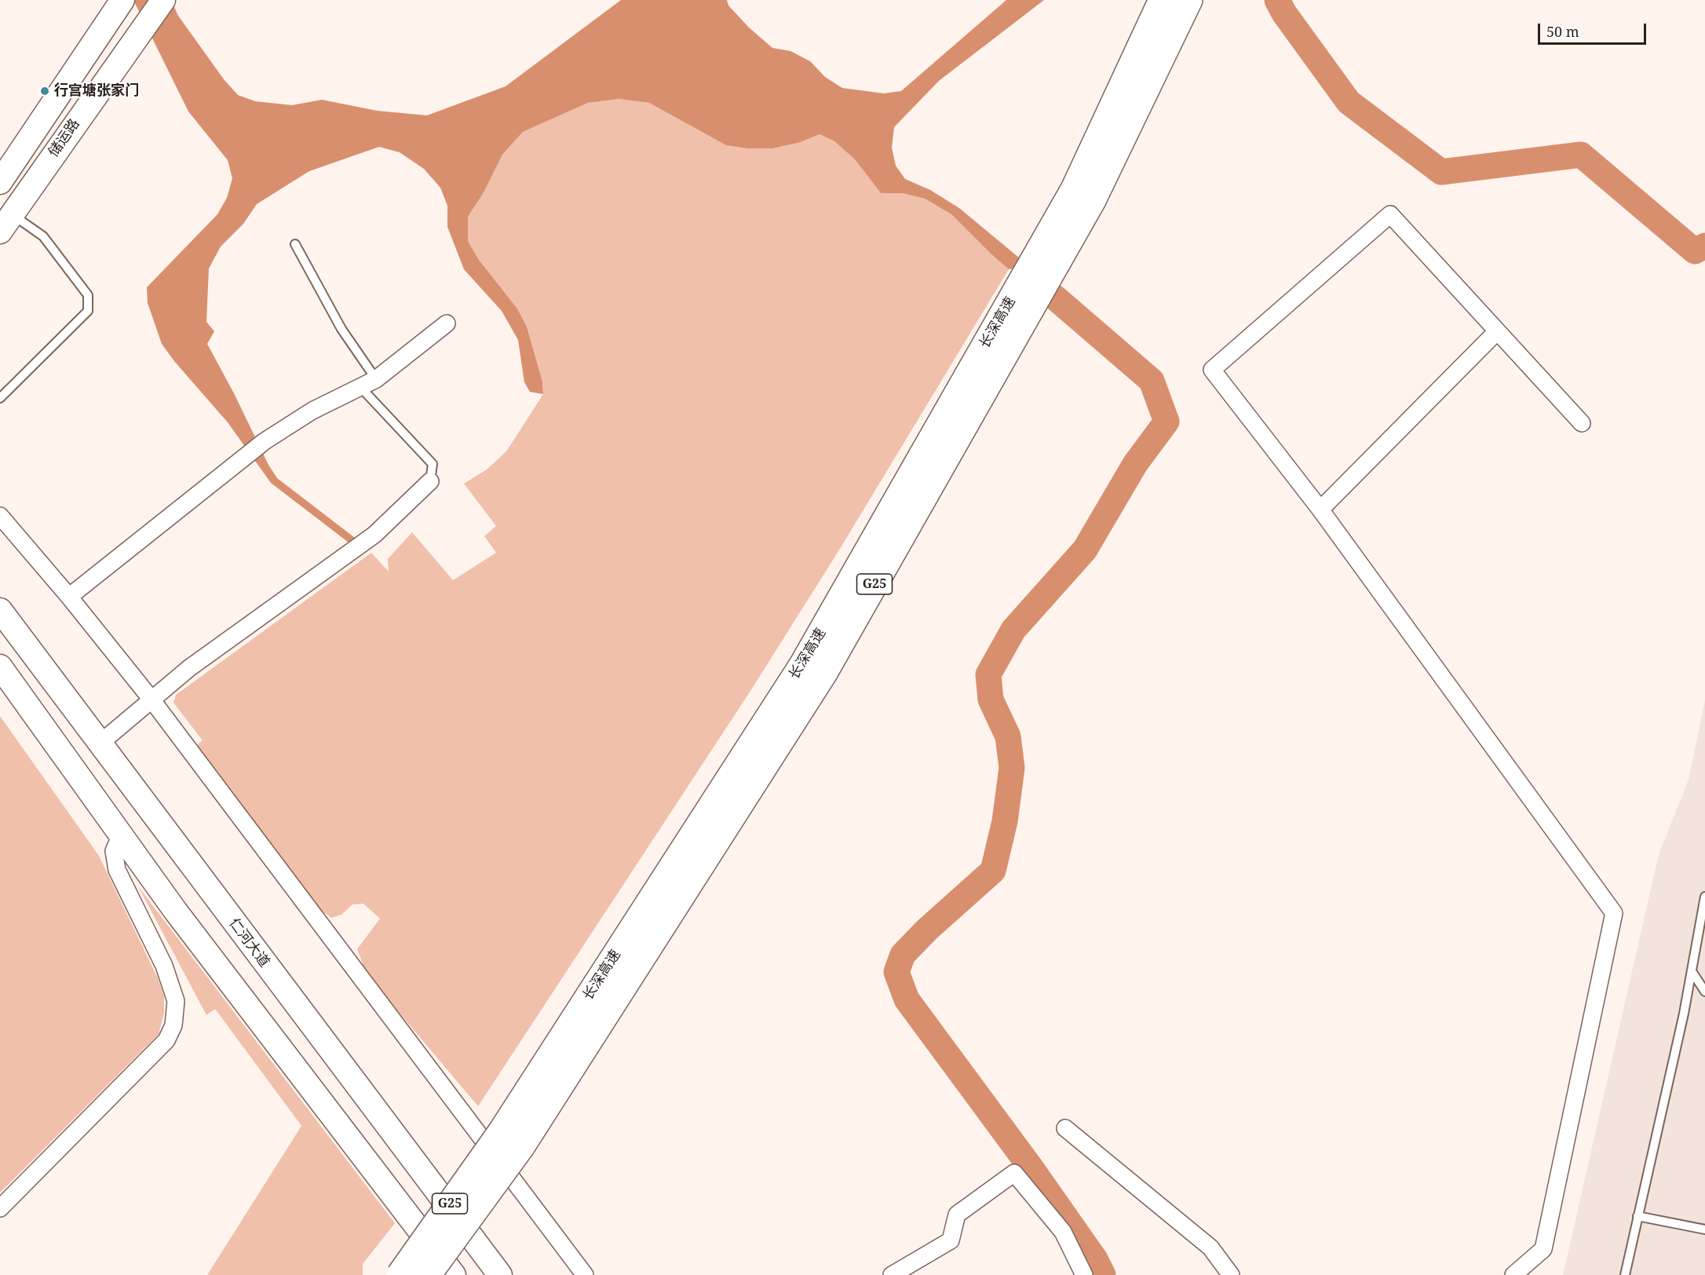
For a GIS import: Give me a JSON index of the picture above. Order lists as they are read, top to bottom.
{
  "streets": {
    "highway": ["长深高速", "G25"],
    "main road": ["储运路", "仁河大道"]
  },
  "places": ["行宫塘张家门"],
  "scale_bar": "50 m"
}
